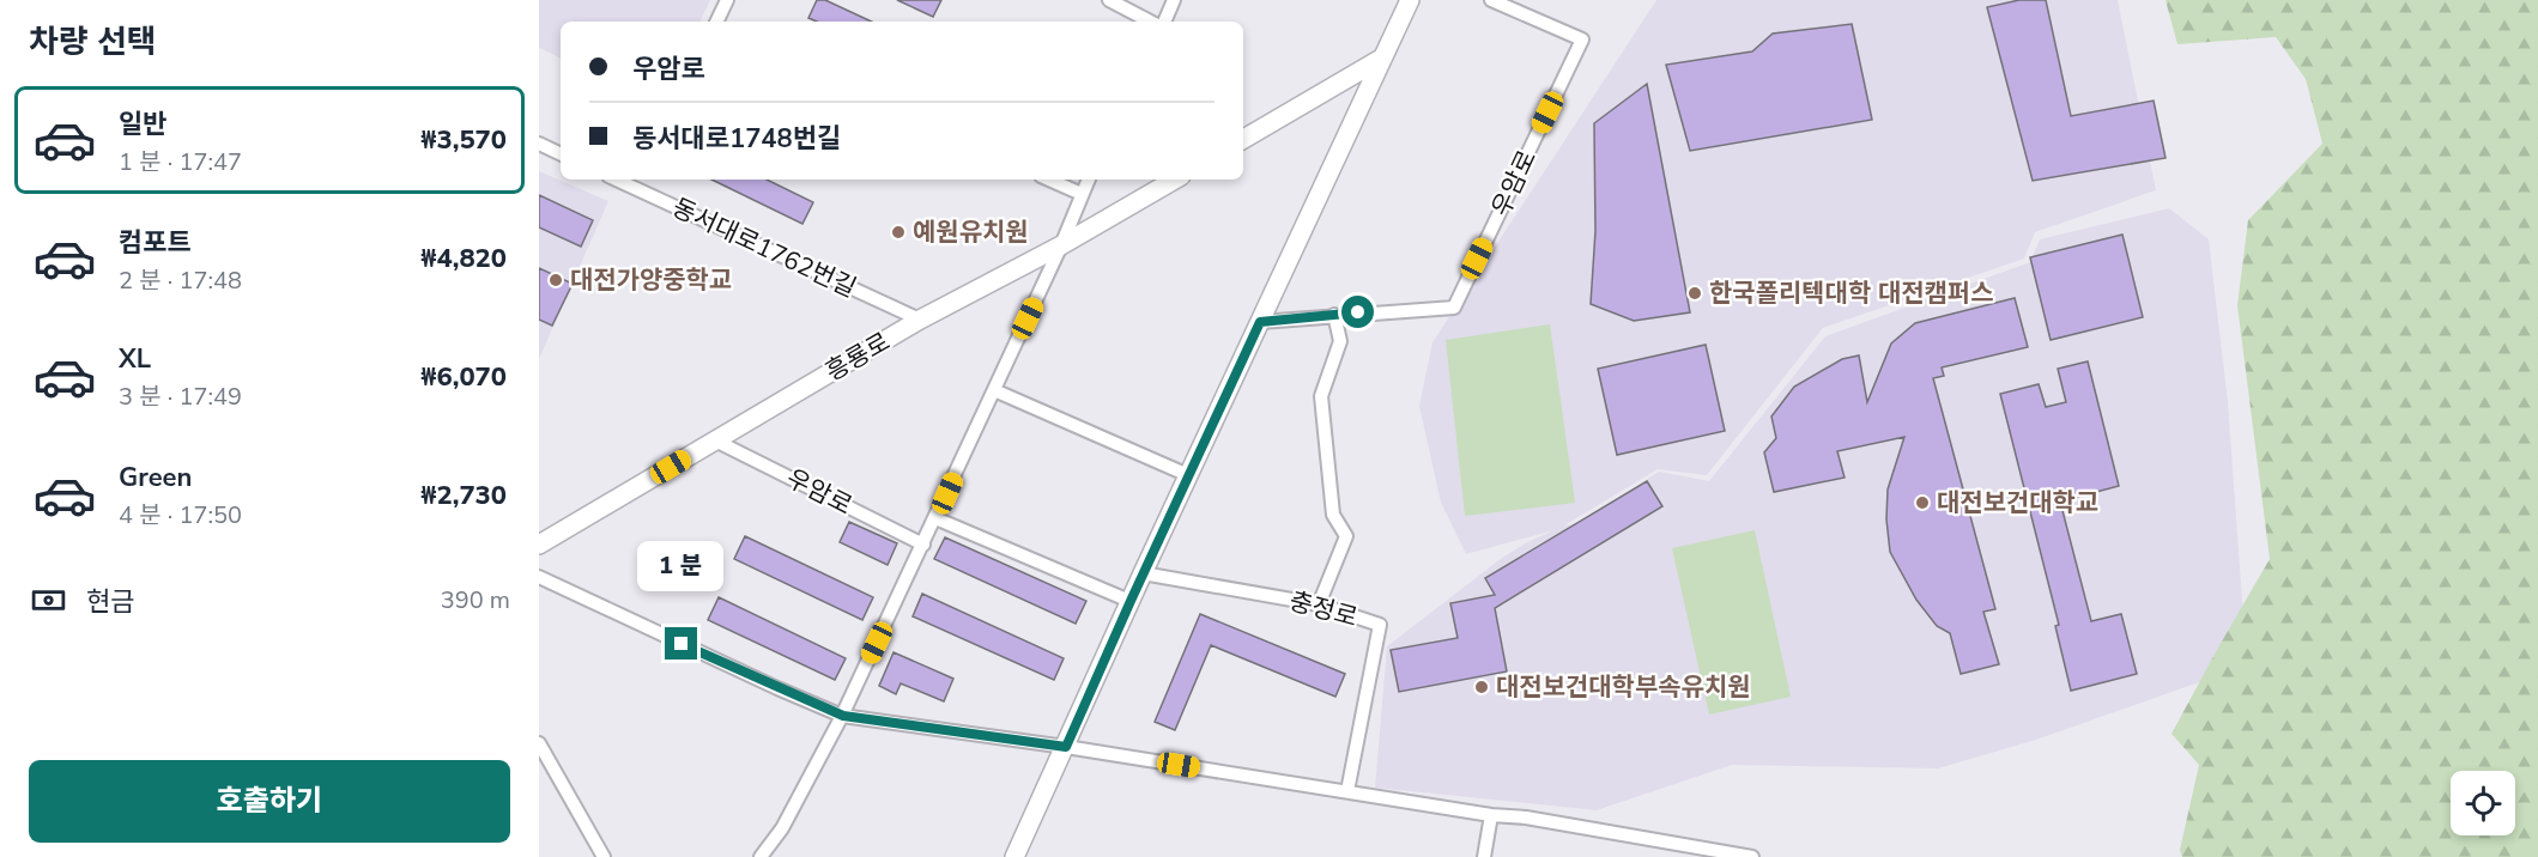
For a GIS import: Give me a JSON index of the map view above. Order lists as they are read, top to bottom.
{
  "streets": {
    "main road": ["흥룡로"],
    "street": ["우암로", "동서대로1762번길", "충정로"]
  },
  "crossings": [
    ["우암로", "흥룡로"],
    ["동서대로1762번길", "흥룡로"]
  ],
  "places": [
    "예원유치원",
    "대전가양중학교",
    "한국폴리텍대학 대전캠퍼스",
    "대전보건대학교",
    "대전보건대학부속유치원"
  ],
  "page": {
    "heading": "차량 선택",
    "banner": ["우암로", "동서대로1748번길"],
    "list": [
      {
        "name": "일반",
        "note": "1 분 · 17:47",
        "value": "₩3,570"
      },
      {
        "name": "컴포트",
        "note": "2 분 · 17:48",
        "value": "₩4,820"
      },
      {
        "name": "XL",
        "note": "3 분 · 17:49",
        "value": "₩6,070"
      },
      {
        "name": "Green",
        "note": "4 분 · 17:50",
        "value": "₩2,730"
      }
    ],
    "bubble": "1 분",
    "pay": ["현금", "390 m"],
    "buttons": "호출하기"
  }
}
